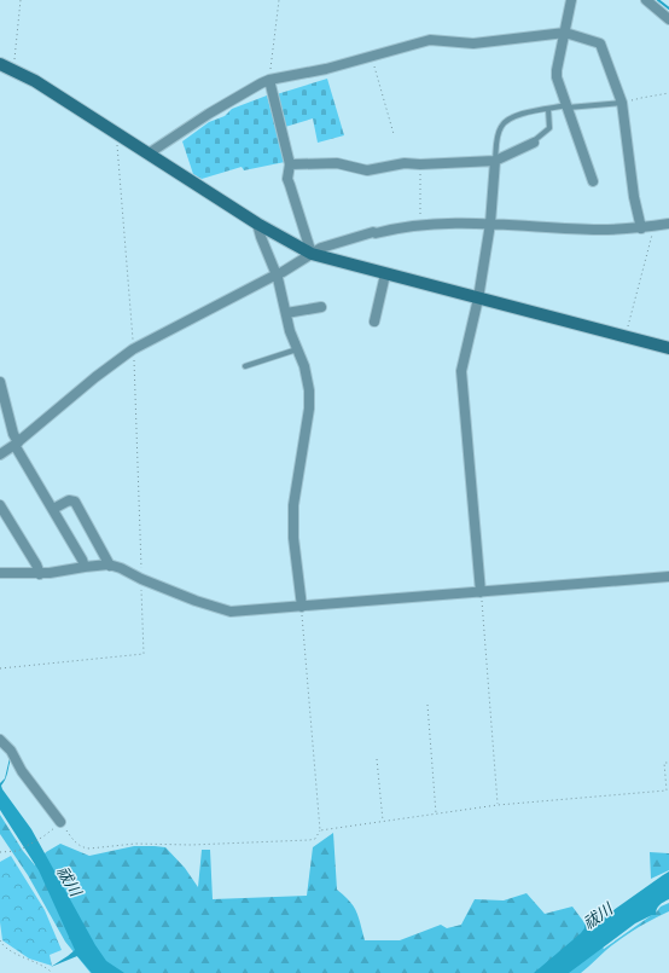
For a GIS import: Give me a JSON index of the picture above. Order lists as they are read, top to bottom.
{
  "water": ["祓川"]
}
